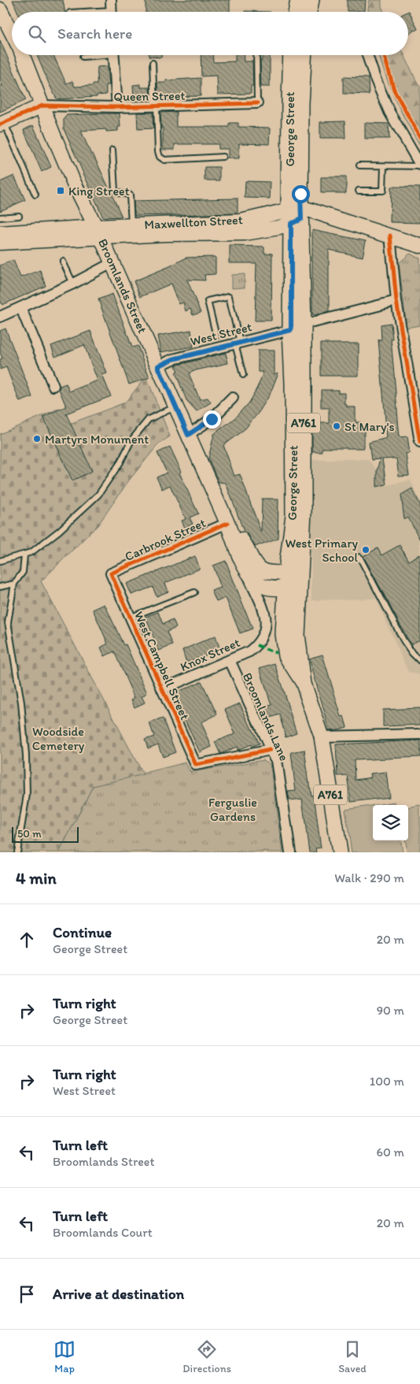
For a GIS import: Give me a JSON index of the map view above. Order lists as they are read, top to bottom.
{
  "streets": {
    "main road": [
      "George Street",
      "Maxwellton Street",
      "Broomlands Street",
      "A761"
    ],
    "street": [
      "Queen Street",
      "West Street",
      "Carbrook Street",
      "Knox Street",
      "West Campbell Street",
      "Broomlands Lane"
    ]
  },
  "crossings": [
    ["Queen Street", "Broomlands Street"],
    ["George Street", "Maxwellton Street"],
    ["George Street", "Broomlands Street"],
    ["George Street", "West Street"],
    ["George Street", "A761"],
    ["Maxwellton Street", "Broomlands Street"],
    ["Broomlands Street", "West Street"],
    ["Broomlands Street", "A761"],
    ["Broomlands Street", "Carbrook Street"],
    ["Broomlands Street", "Knox Street"],
    ["Carbrook Street", "West Campbell Street"],
    ["Knox Street", "West Campbell Street"],
    ["Knox Street", "Broomlands Lane"],
    ["West Campbell Street", "Broomlands Lane"]
  ],
  "parks": ["Woodside Cemetery", "Ferguslie Gardens"],
  "places": {
    "transit": ["King Street"],
    "other": ["St Mary's", "Martyrs Monument", "West Primary School"]
  },
  "scale_bar": "50 m",
  "page": {
    "search": "Search here",
    "scale": "50 m",
    "heading": ["4 min", "Walk · 290 m"],
    "list": [
      ["Continue", "George Street", "20 m"],
      ["Turn right", "George Street", "90 m"],
      ["Turn right", "West Street", "100 m"],
      ["Turn left", "Broomlands Street", "60 m"],
      ["Turn left", "Broomlands Court", "20 m"],
      "Arrive at destination"
    ],
    "nav": ["Map", "Directions", "Saved"]
  }
}
